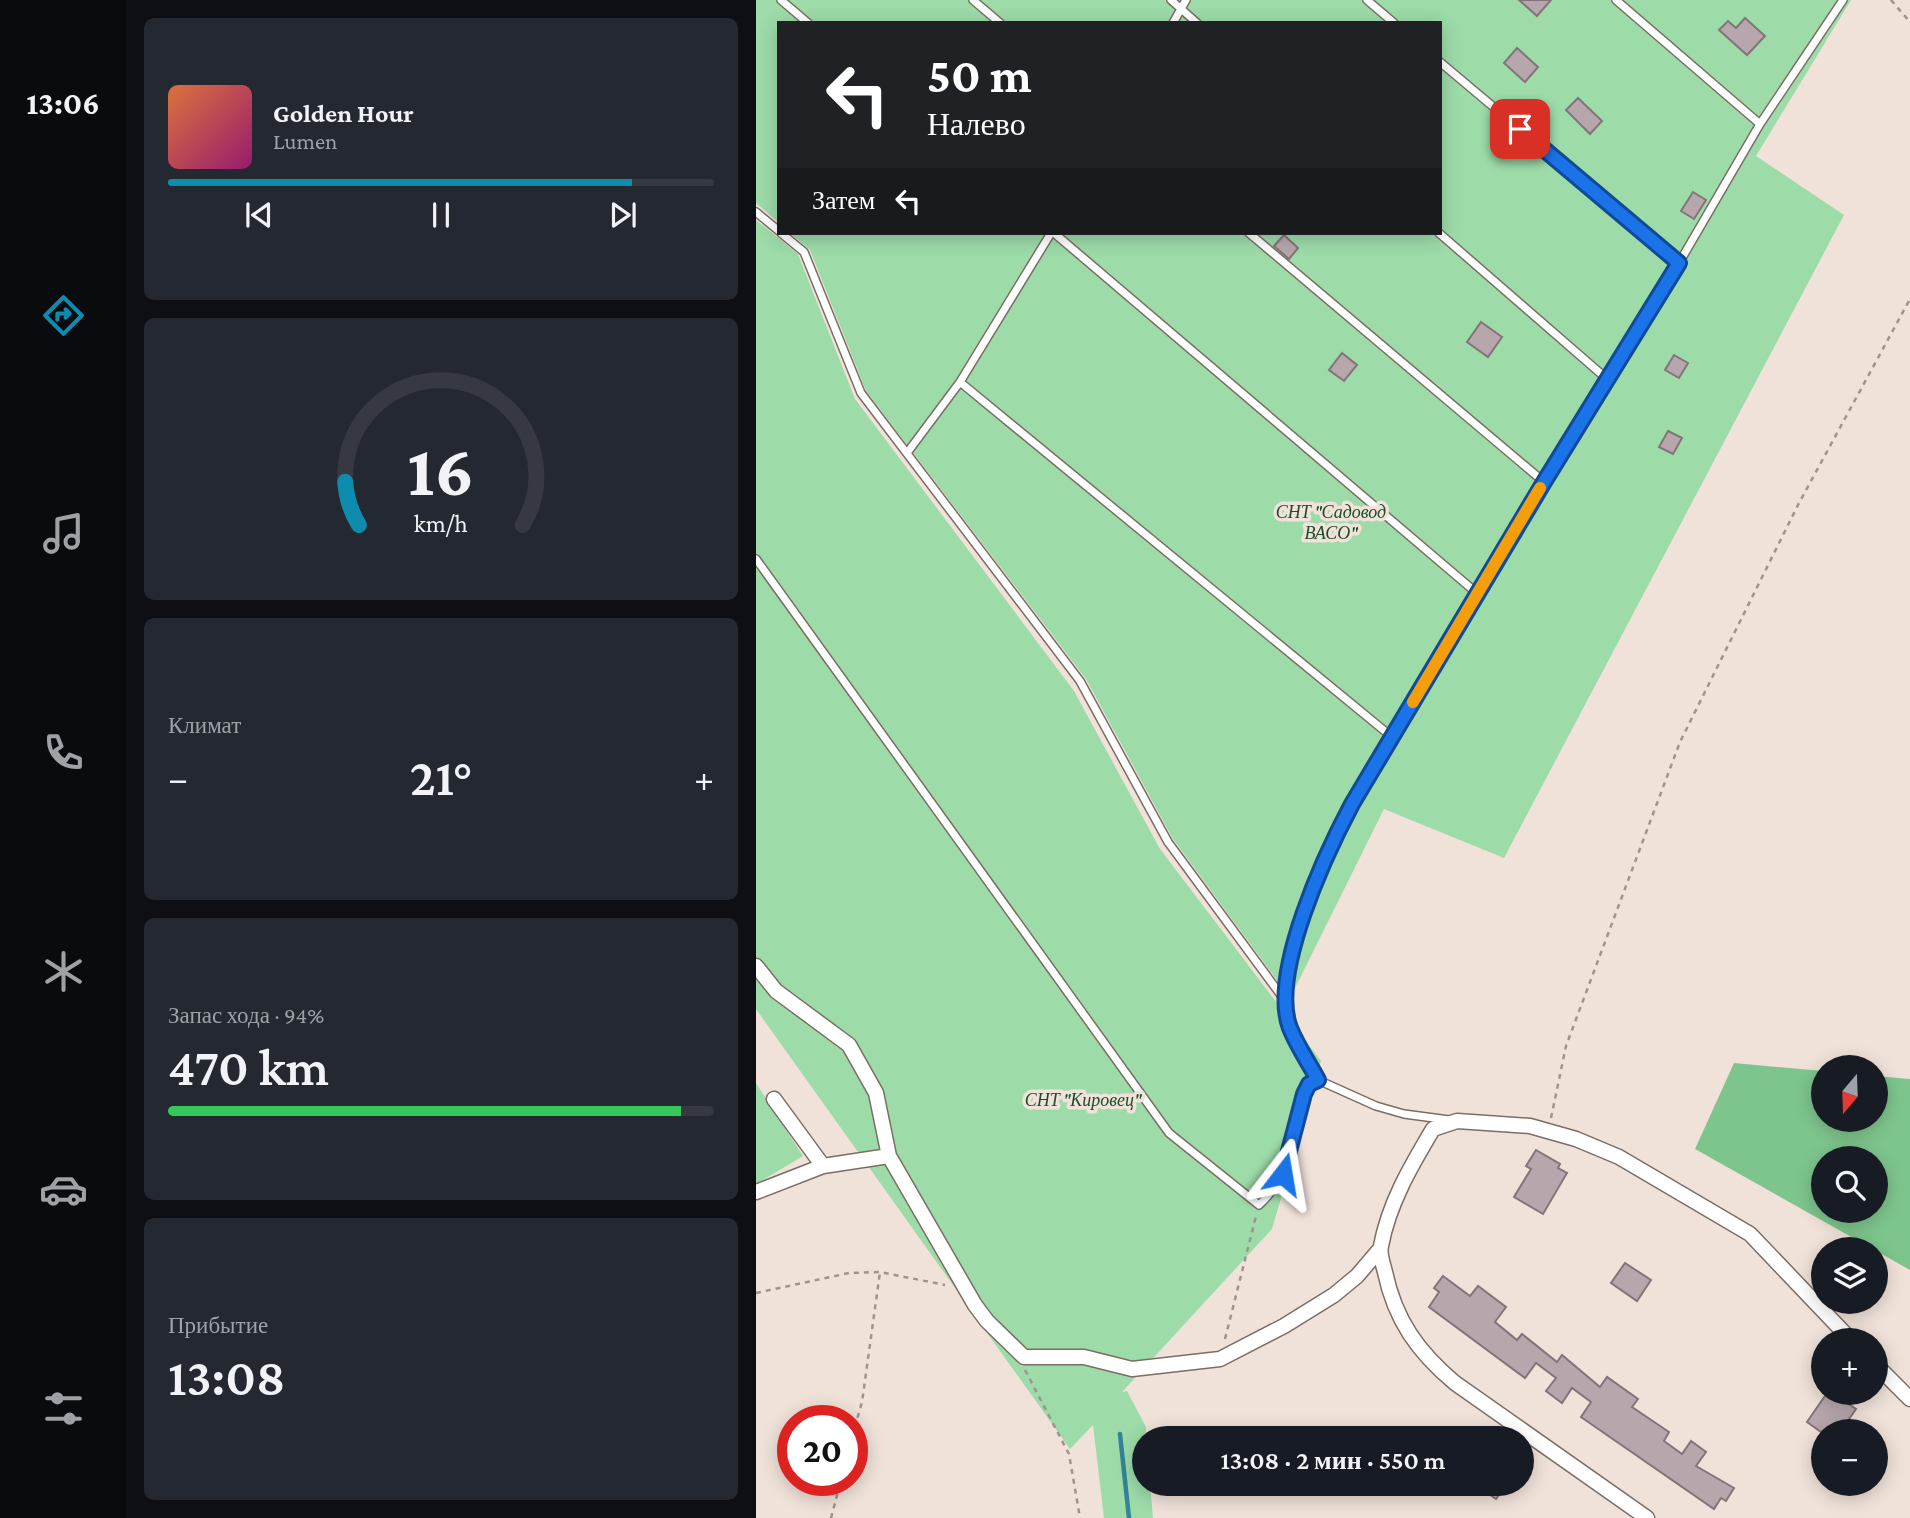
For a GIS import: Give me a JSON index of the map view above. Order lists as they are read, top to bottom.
{
  "parks": ["СНТ \"Садовод ВАСО\"", "СНТ \"Кировец\""],
  "north": "bottom",
  "page": {
    "tabs": "13:06",
    "turn": ["50 m", "Налево"],
    "song": ["Golden Hour", "Lumen"],
    "then": "Затем",
    "tile": [
      "Климат",
      ["Запас хода · 94%", "470 km"],
      ["Прибытие", "13:08"]
    ],
    "heat": ["−", "21°", "+"],
    "map_buttons": ["+", "−"],
    "limit": "20",
    "trip": "13:08 · 2 мин · 550 m",
    "gauge": ["16", "km/h"]
  }
}
